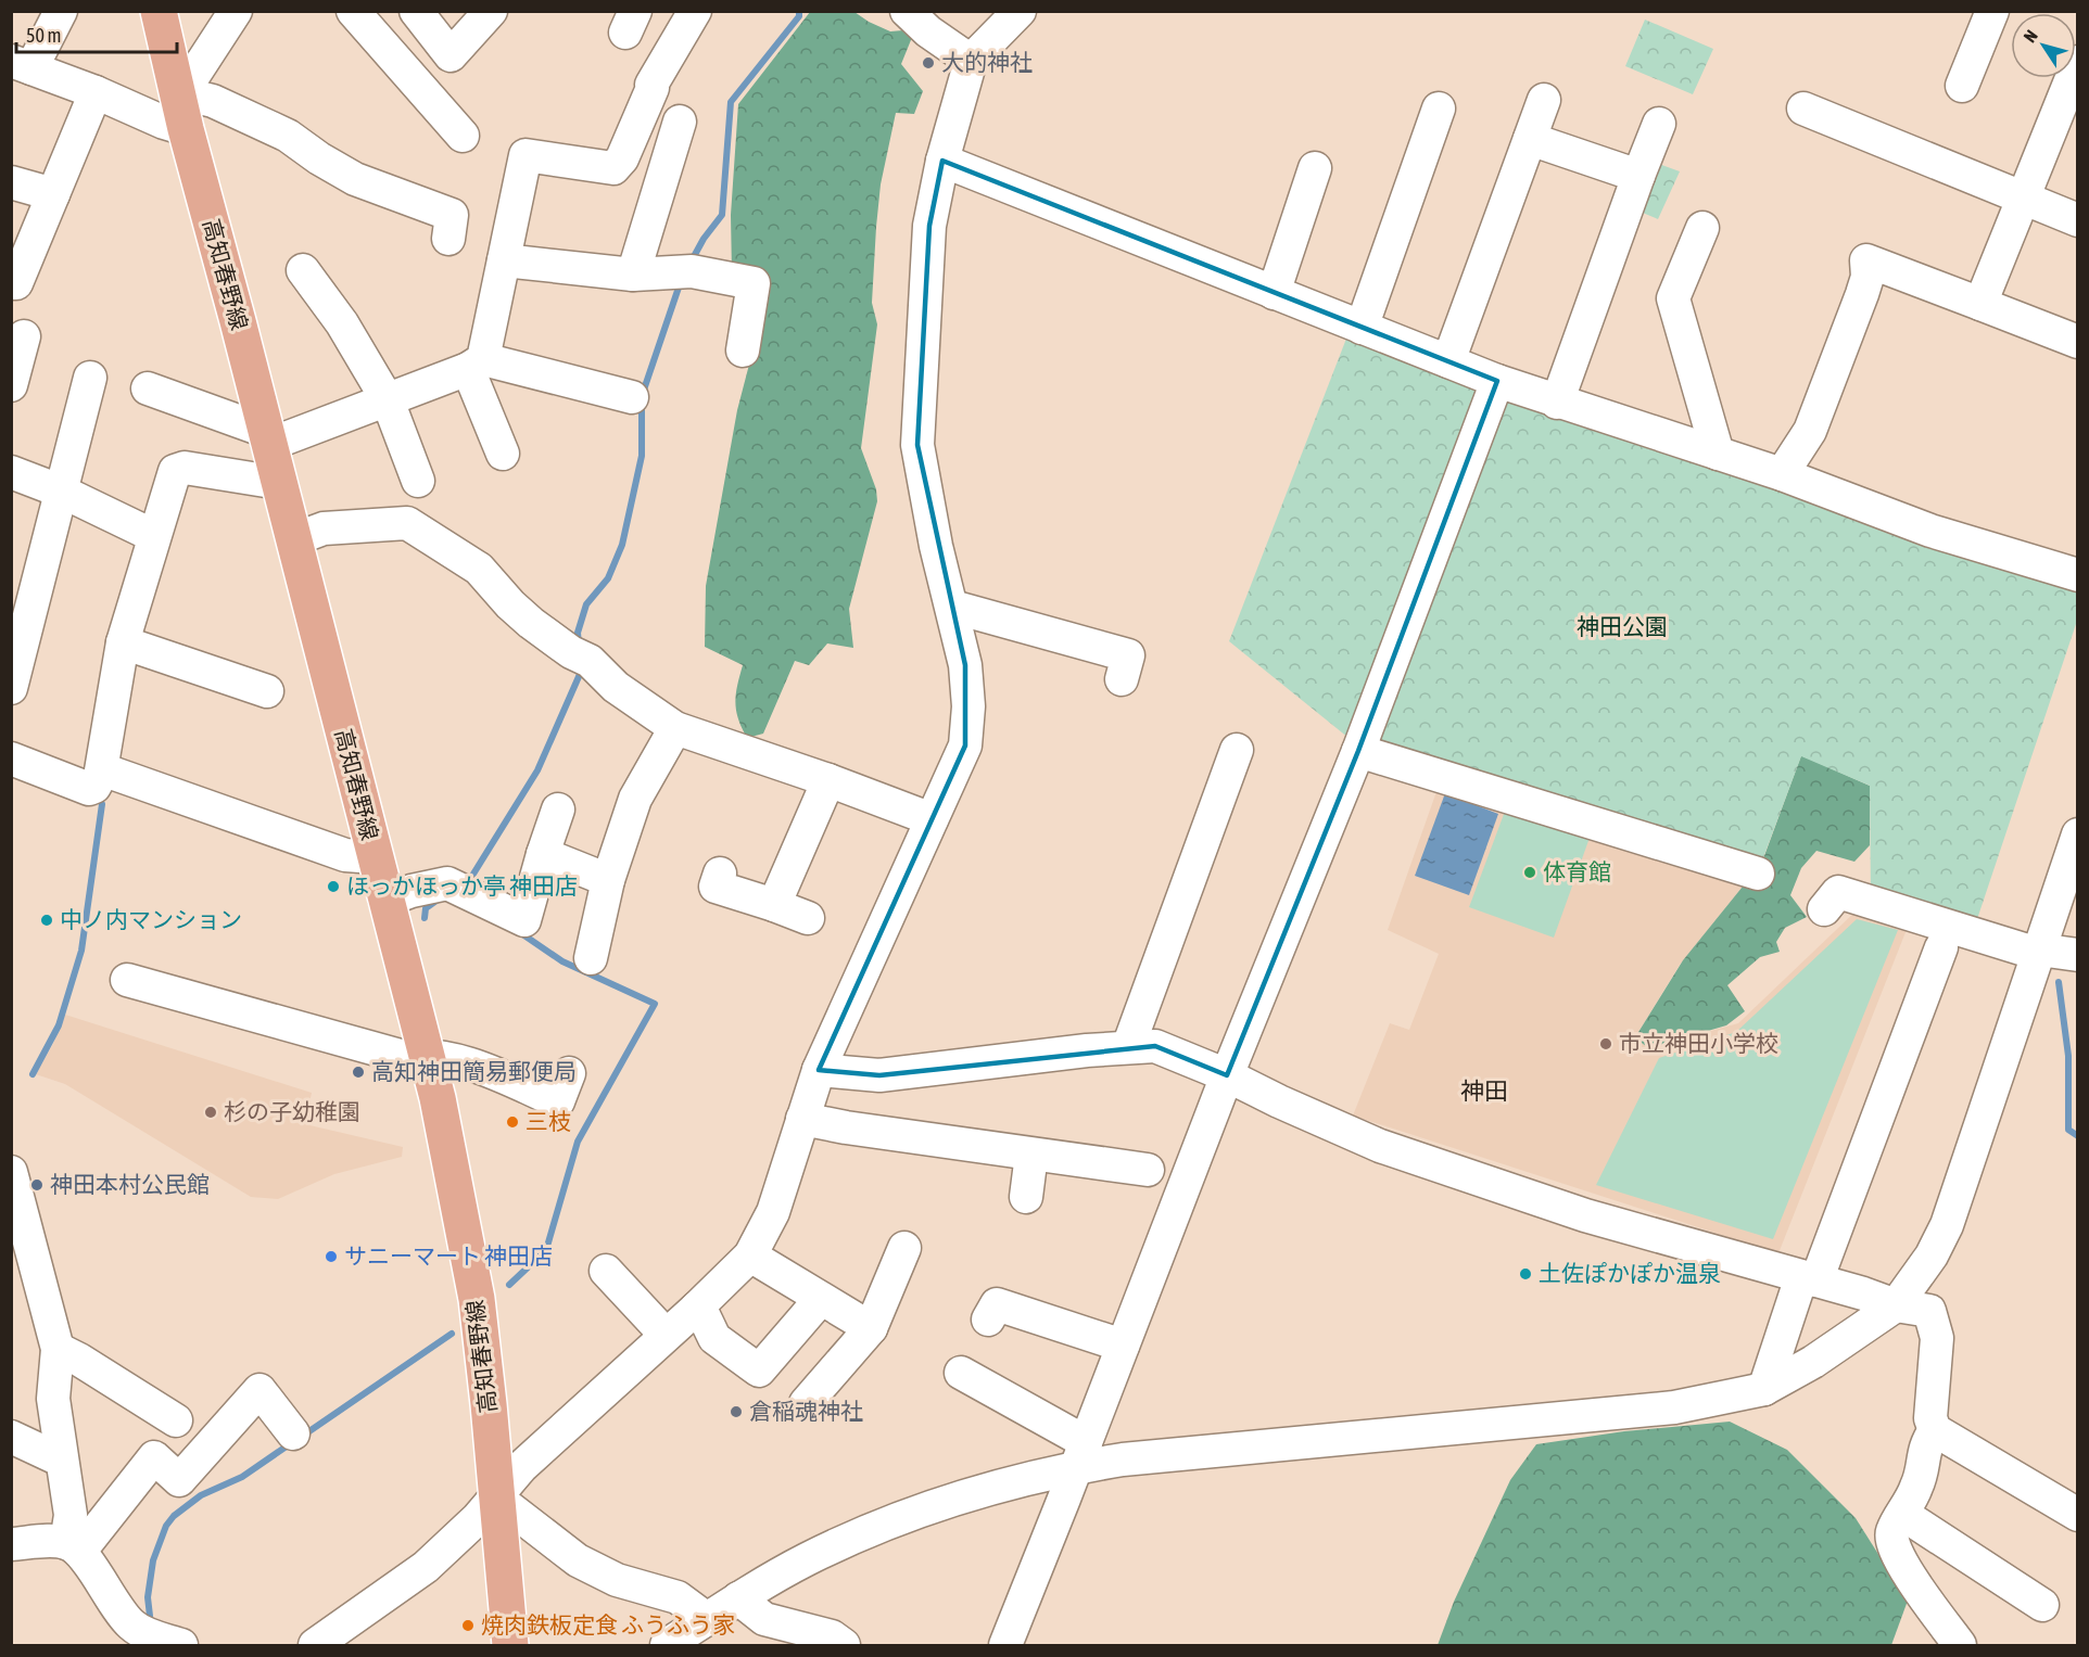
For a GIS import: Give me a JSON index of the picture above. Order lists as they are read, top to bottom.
{
  "streets": {
    "main road": ["高知春野線"]
  },
  "districts": ["神田"],
  "parks": ["神田公園"],
  "places": [
    "大的神社",
    "体育館",
    "ほっかほっか亭 神田店",
    "中ノ内マンション",
    "市立神田小学校",
    "高知神田簡易郵便局",
    "杉の子幼稚園",
    "三枝",
    "神田本村公民館",
    "サニーマート 神田店",
    "土佐ぽかぽか温泉",
    "倉稲魂神社",
    "焼肉鉄板定食 ふうふう家"
  ],
  "scale_bar": "50 m",
  "north": "top left"
}
